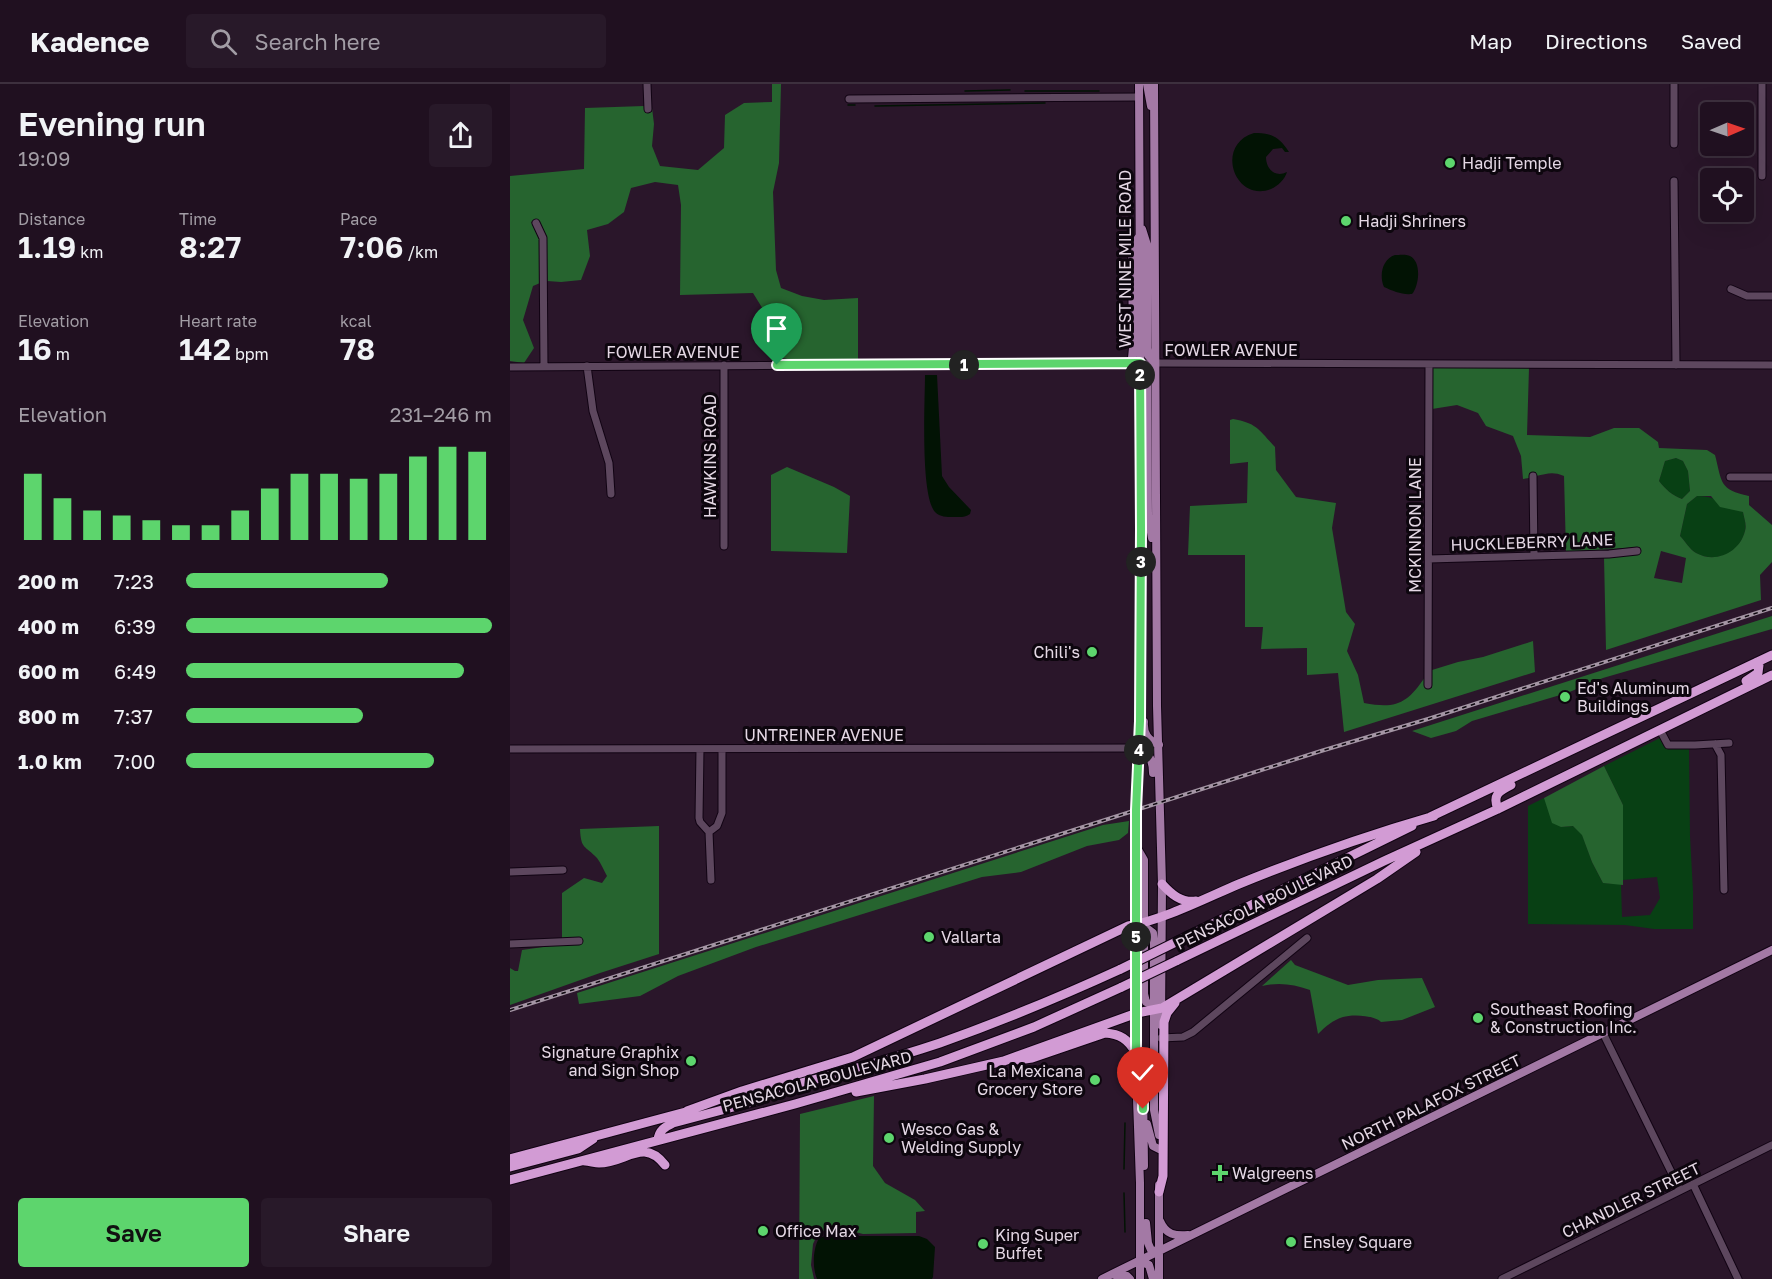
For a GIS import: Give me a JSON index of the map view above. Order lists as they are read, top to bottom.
{
  "streets": {
    "highway": ["PENSACOLA BOULEVARD"],
    "main road": ["WEST NINE MILE ROAD", "NORTH PALAFOX STREET"],
    "street": [
      "FOWLER AVENUE",
      "HAWKINS ROAD",
      "MCKINNON LANE",
      "HUCKLEBERRY LANE",
      "UNTREINER AVENUE",
      "CHANDLER STREET"
    ]
  },
  "crossings": [
    ["WEST NINE MILE ROAD", "FOWLER AVENUE"],
    ["WEST NINE MILE ROAD", "UNTREINER AVENUE"],
    ["WEST NINE MILE ROAD", "NORTH PALAFOX STREET"],
    ["FOWLER AVENUE", "HAWKINS ROAD"],
    ["FOWLER AVENUE", "MCKINNON LANE"],
    ["MCKINNON LANE", "HUCKLEBERRY LANE"]
  ],
  "places": {
    "other": [
      "Hadji Temple",
      "Hadji Shriners",
      "Chili's",
      "Ed's Aluminum Buildings",
      "Vallarta",
      "Southeast Roofing & Construction Inc.",
      "Signature Graphix and Sign Shop",
      "La Mexicana Grocery Store",
      "Wesco Gas & Welding Supply",
      "Office Max",
      "Ensley Square",
      "King Super Buffet"
    ],
    "health": ["Walgreens"]
  },
  "north": "right",
  "page": {
    "header": "Kadence",
    "search": "Search here",
    "nav": ["Map", "Directions", "Saved"],
    "heading": ["Evening run", "19:09"],
    "stats": [
      ["Distance", "1.19 km"],
      ["Time", "8:27"],
      ["Pace", "7:06 /km"],
      ["Elevation", "16 m"],
      ["Heart rate", "142 bpm"],
      ["kcal", "78"]
    ],
    "pins": [
      "1",
      "2",
      "3",
      "4",
      "5"
    ],
    "chart": ["Elevation", "231–246 m"],
    "list": [
      {
        "name": "200 m",
        "note": "7:23"
      },
      {
        "name": "400 m",
        "note": "6:39"
      },
      {
        "name": "600 m",
        "note": "6:49"
      },
      {
        "name": "800 m",
        "note": "7:37"
      },
      {
        "name": "1.0 km",
        "note": "7:00"
      }
    ],
    "buttons": ["Save", "Share"]
  }
}
